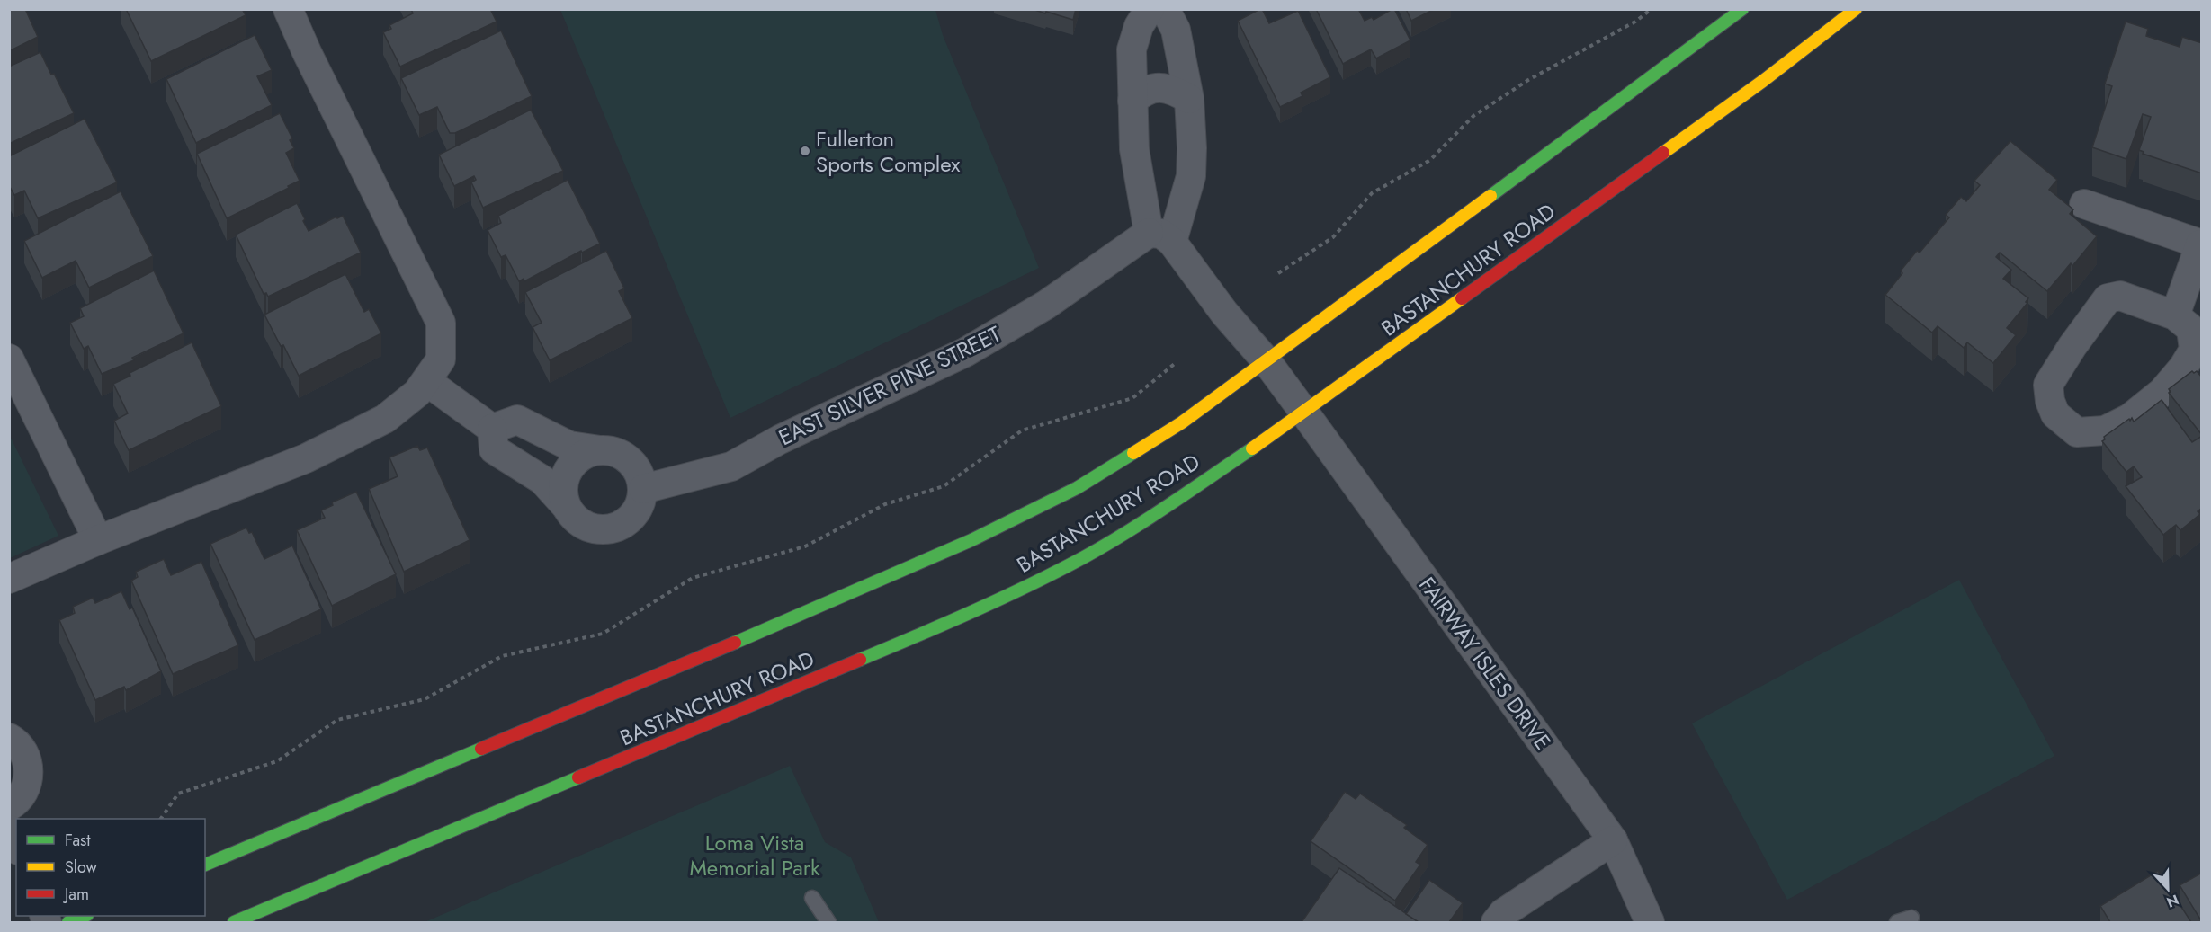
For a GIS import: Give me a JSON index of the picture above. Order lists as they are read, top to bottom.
{
  "streets": {
    "main road": ["BASTANCHURY ROAD"],
    "street": ["EAST SILVER PINE STREET", "FAIRWAY ISLES DRIVE"]
  },
  "crossings": [
    ["BASTANCHURY ROAD", "FAIRWAY ISLES DRIVE"],
    ["EAST SILVER PINE STREET", "FAIRWAY ISLES DRIVE"]
  ],
  "parks": ["Loma Vista Memorial Park"],
  "places": ["Fullerton Sports Complex"],
  "legend": ["Fast", "Slow", "Jam"],
  "north": "bottom"
}
